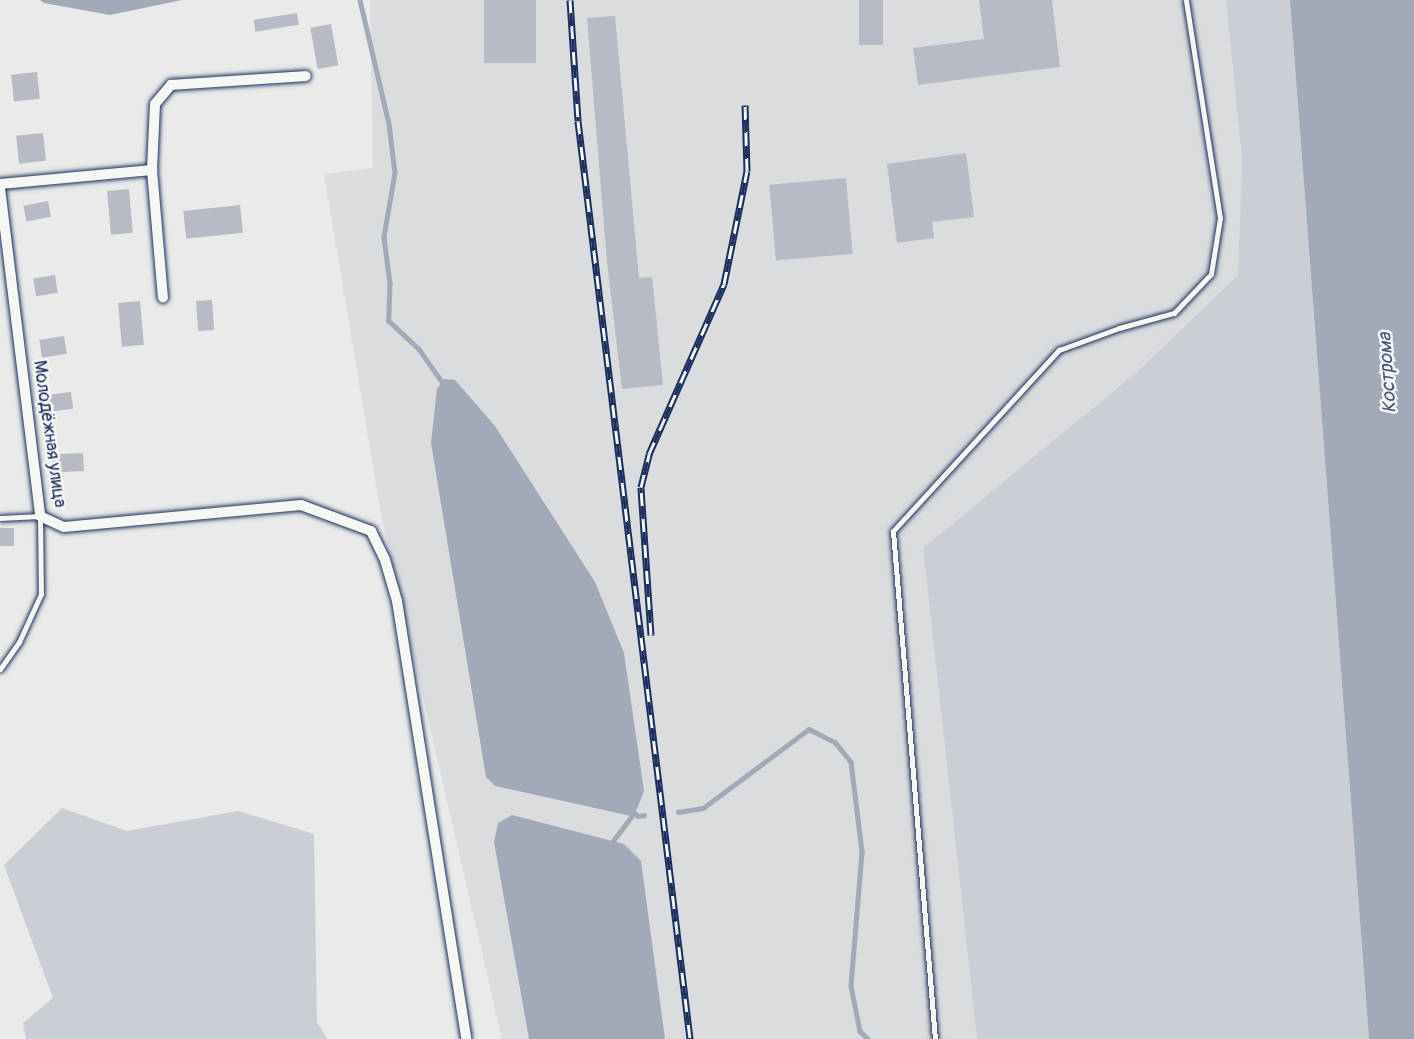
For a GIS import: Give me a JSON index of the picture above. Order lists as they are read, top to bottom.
{
  "streets": {
    "street": ["Молодёжная улица"]
  },
  "water": ["Кострома"]
}
